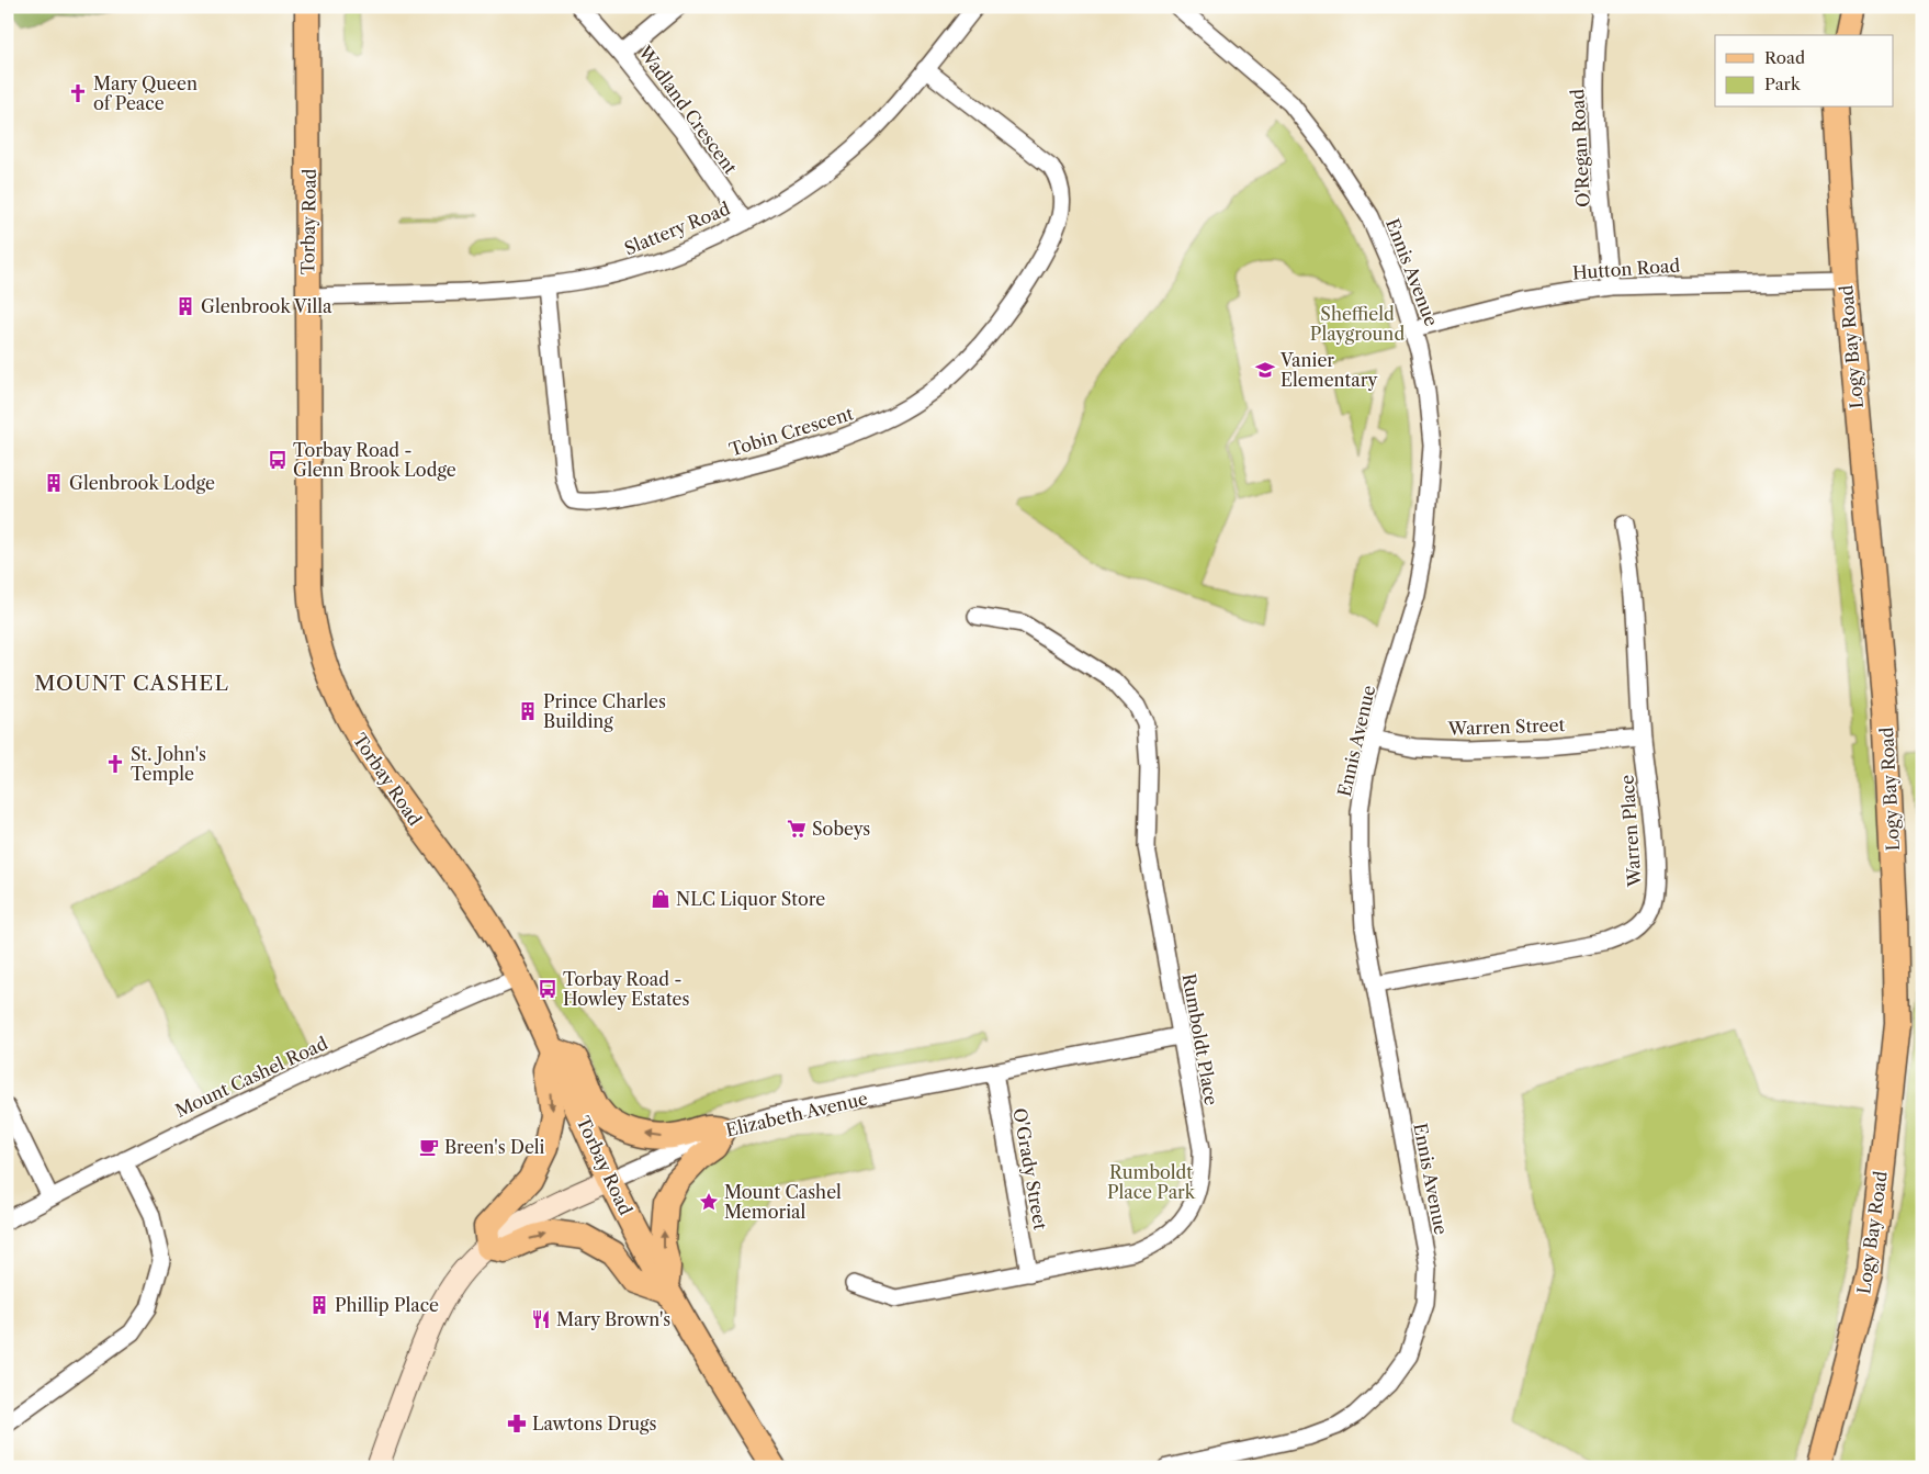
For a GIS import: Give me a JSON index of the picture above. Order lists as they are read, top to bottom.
{
  "streets": {
    "main road": ["Torbay Road", "Logy Bay Road", "Elizabeth Avenue"],
    "street": [
      "Wadland Crescent",
      "O'Regan Road",
      "Slattery Road",
      "Hutton Road",
      "Ennis Avenue",
      "Tobin Crescent",
      "Warren Street",
      "Warren Place",
      "Rumboldt Place",
      "Mount Cashel Road",
      "O'Grady Street"
    ]
  },
  "crossings": [
    ["Wadland Crescent", "Slattery Road"],
    ["O'Regan Road", "Hutton Road"],
    ["Torbay Road", "Slattery Road"],
    ["Torbay Road", "Mount Cashel Road"],
    ["Torbay Road", "Elizabeth Avenue"],
    ["Slattery Road", "Tobin Crescent"],
    ["Hutton Road", "Ennis Avenue"],
    ["Hutton Road", "Logy Bay Road"],
    ["Ennis Avenue", "Warren Street"],
    ["Ennis Avenue", "Warren Place"],
    ["Warren Street", "Warren Place"],
    ["Rumboldt Place", "Elizabeth Avenue"],
    ["Rumboldt Place", "O'Grady Street"],
    ["Elizabeth Avenue", "O'Grady Street"]
  ],
  "districts": ["MOUNT CASHEL"],
  "parks": ["Sheffield Playground", "Rumboldt Place Park"],
  "places": {
    "church": ["Mary Queen of Peace", "St. John's Temple"],
    "building": [
      "Glenbrook Villa",
      "Glenbrook Lodge",
      "Prince Charles Building",
      "Phillip Place"
    ],
    "school or university": ["Vanier Elementary"],
    "bus stop": ["Torbay Road - Glenn Brook Lodge", "Torbay Road - Howley Estates"],
    "supermarket": ["Sobeys"],
    "shop": ["NLC Liquor Store"],
    "cafe": ["Breen's Deli"],
    "place": ["Mount Cashel Memorial"],
    "restaurant": ["Mary Brown's"],
    "pharmacy": ["Lawtons Drugs"]
  },
  "legend": ["Road", "Park"]
}
